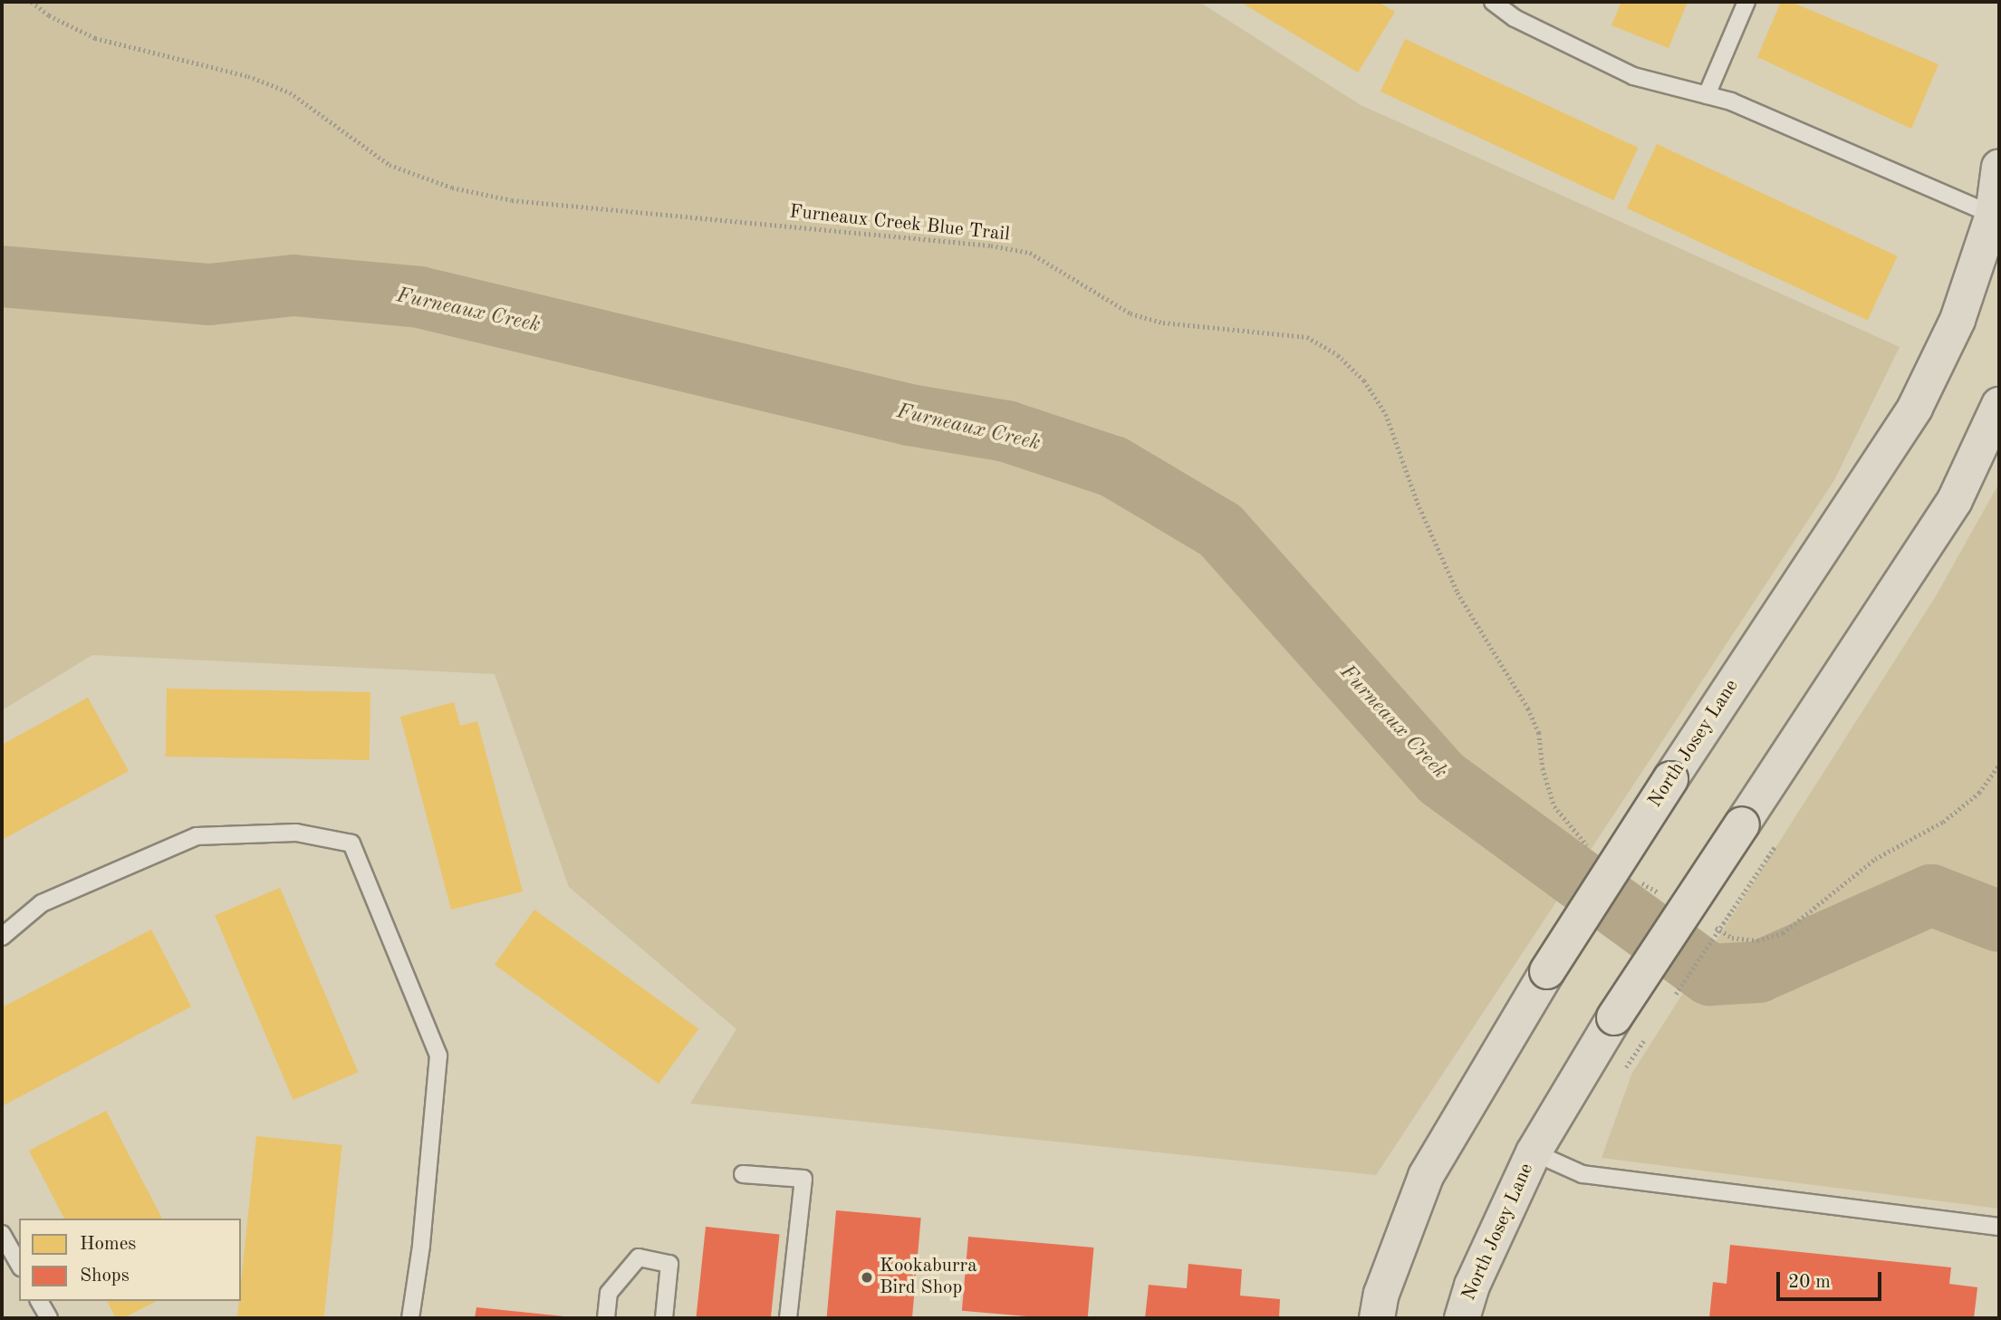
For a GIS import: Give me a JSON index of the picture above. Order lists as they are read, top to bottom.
{
  "streets": {
    "main road": ["North Josey Lane"],
    "path": ["Furneaux Creek Blue Trail"]
  },
  "water": ["Furneaux Creek"],
  "places": ["Kookaburra Bird Shop"],
  "legend": ["Homes", "Shops"],
  "scale_bar": "20 m"
}
